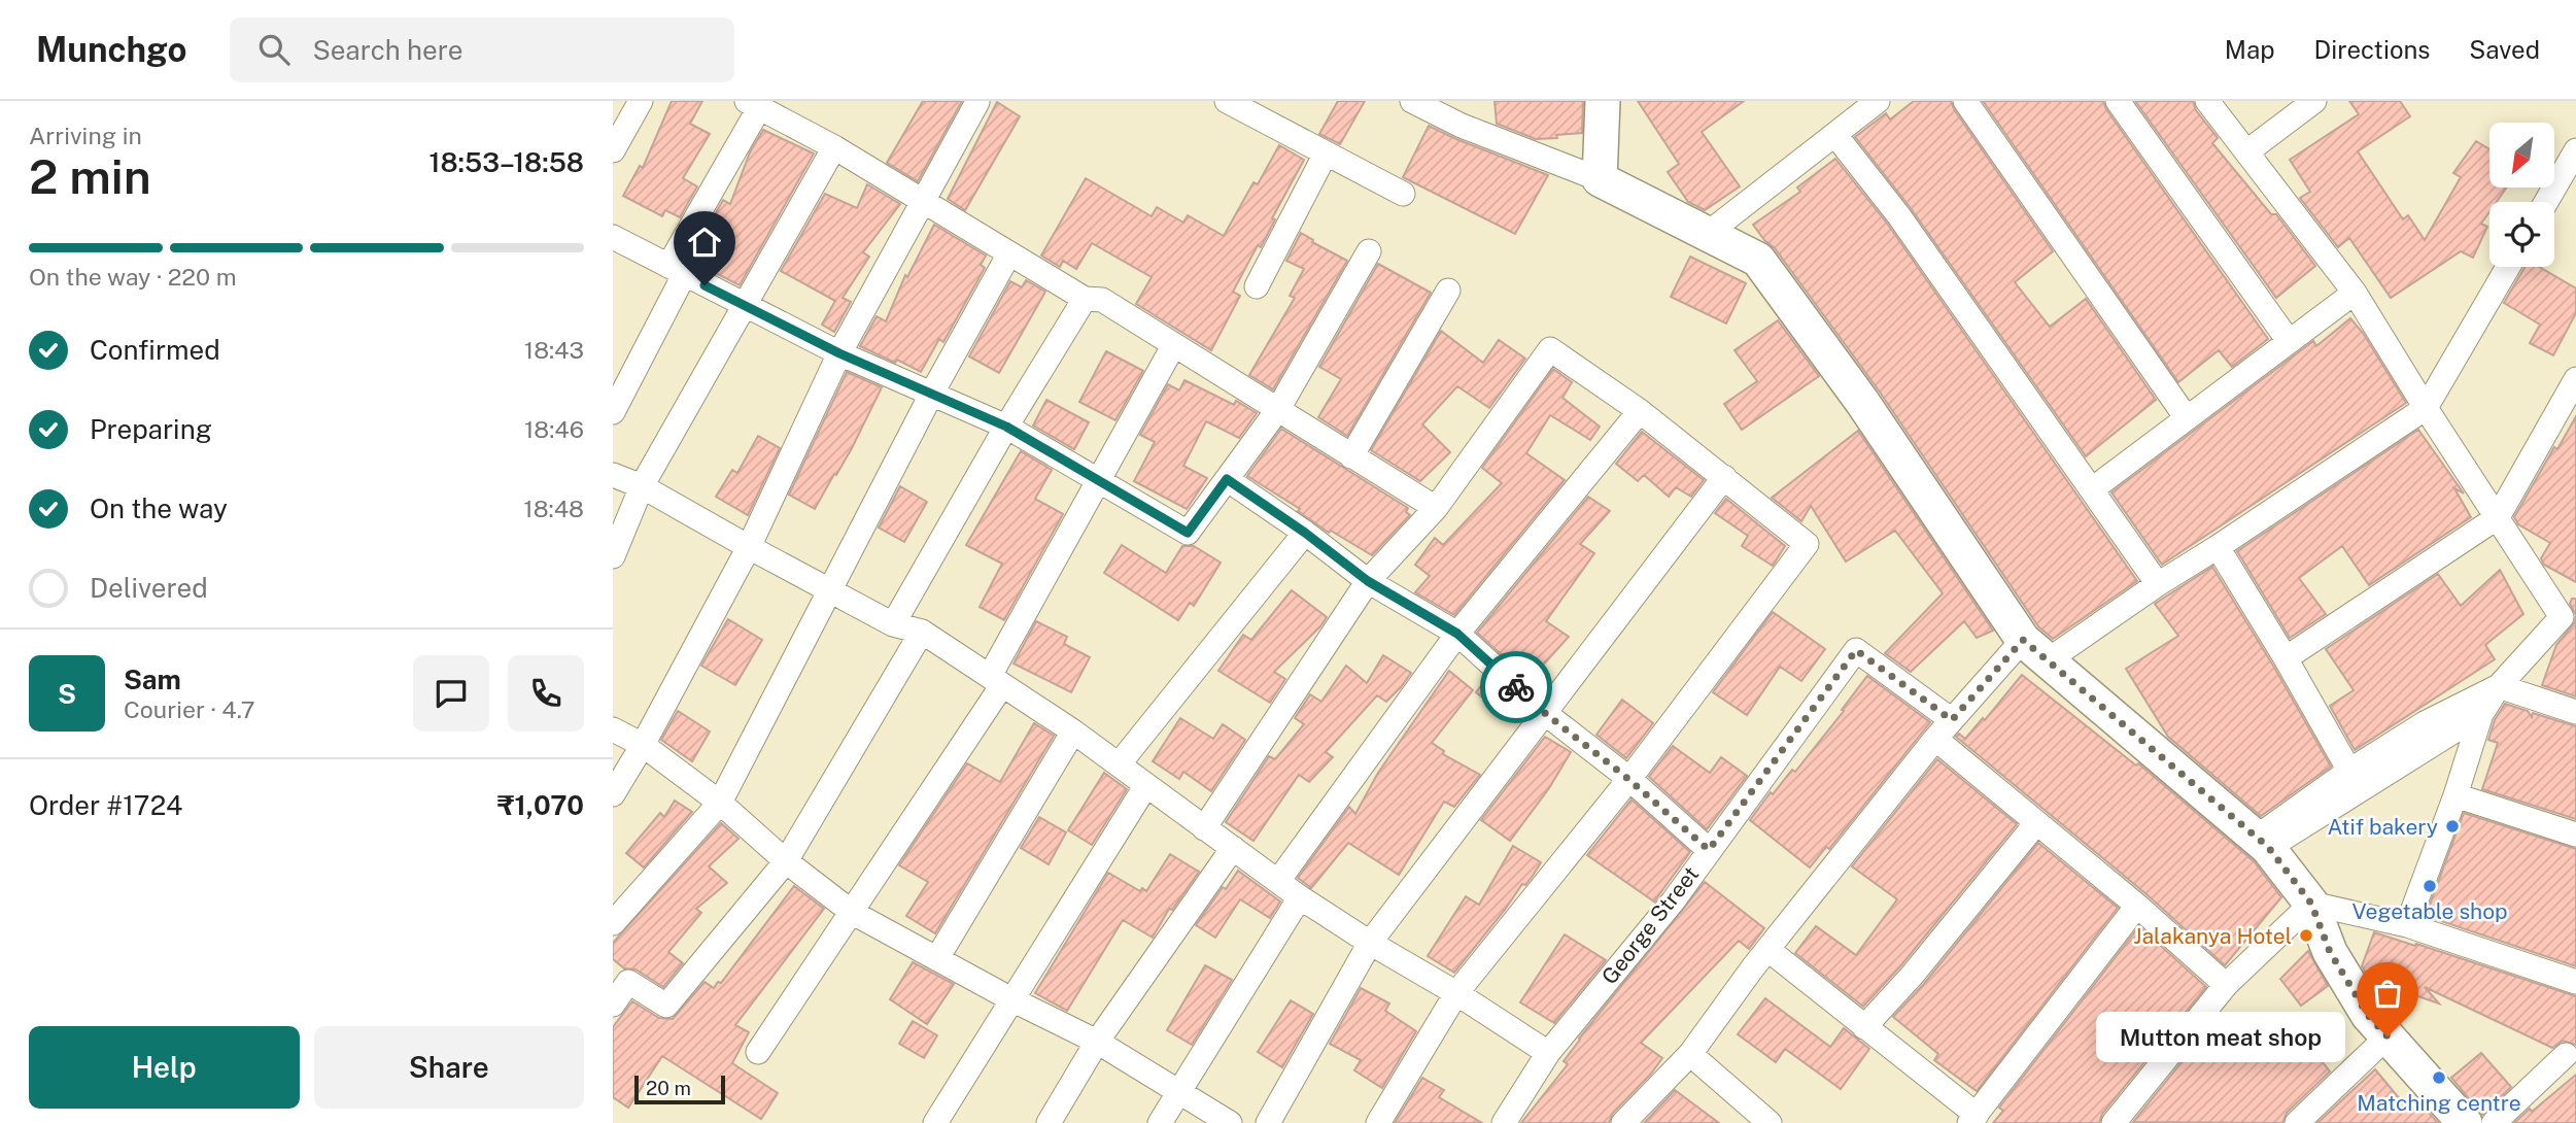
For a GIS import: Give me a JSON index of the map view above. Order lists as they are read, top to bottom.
{
  "streets": {
    "street": ["George Street"]
  },
  "places": [
    "Atif bakery",
    "Vegetable shop",
    "Jalakanya Hotel",
    "Mutton meat shop",
    "Matching centre"
  ],
  "scale_bar": "20 m",
  "north": "bottom left",
  "page": {
    "header": "Munchgo",
    "search": "Search here",
    "nav": ["Map", "Directions", "Saved"],
    "heading": ["2 min", "Arriving in", "18:53–18:58"],
    "panel": [
      "Sam",
      "Courier · 4.7",
      "Order #1724",
      "₹1,070"
    ],
    "bar": "On the way · 220 m",
    "list": [
      ["Confirmed", "18:43"],
      ["Preparing", "18:46"],
      ["On the way", "18:48"],
      "Delivered"
    ],
    "round": "S",
    "buttons": ["Help", "Share"],
    "bubble": "Mutton meat shop",
    "scale": "20 m"
  }
}
